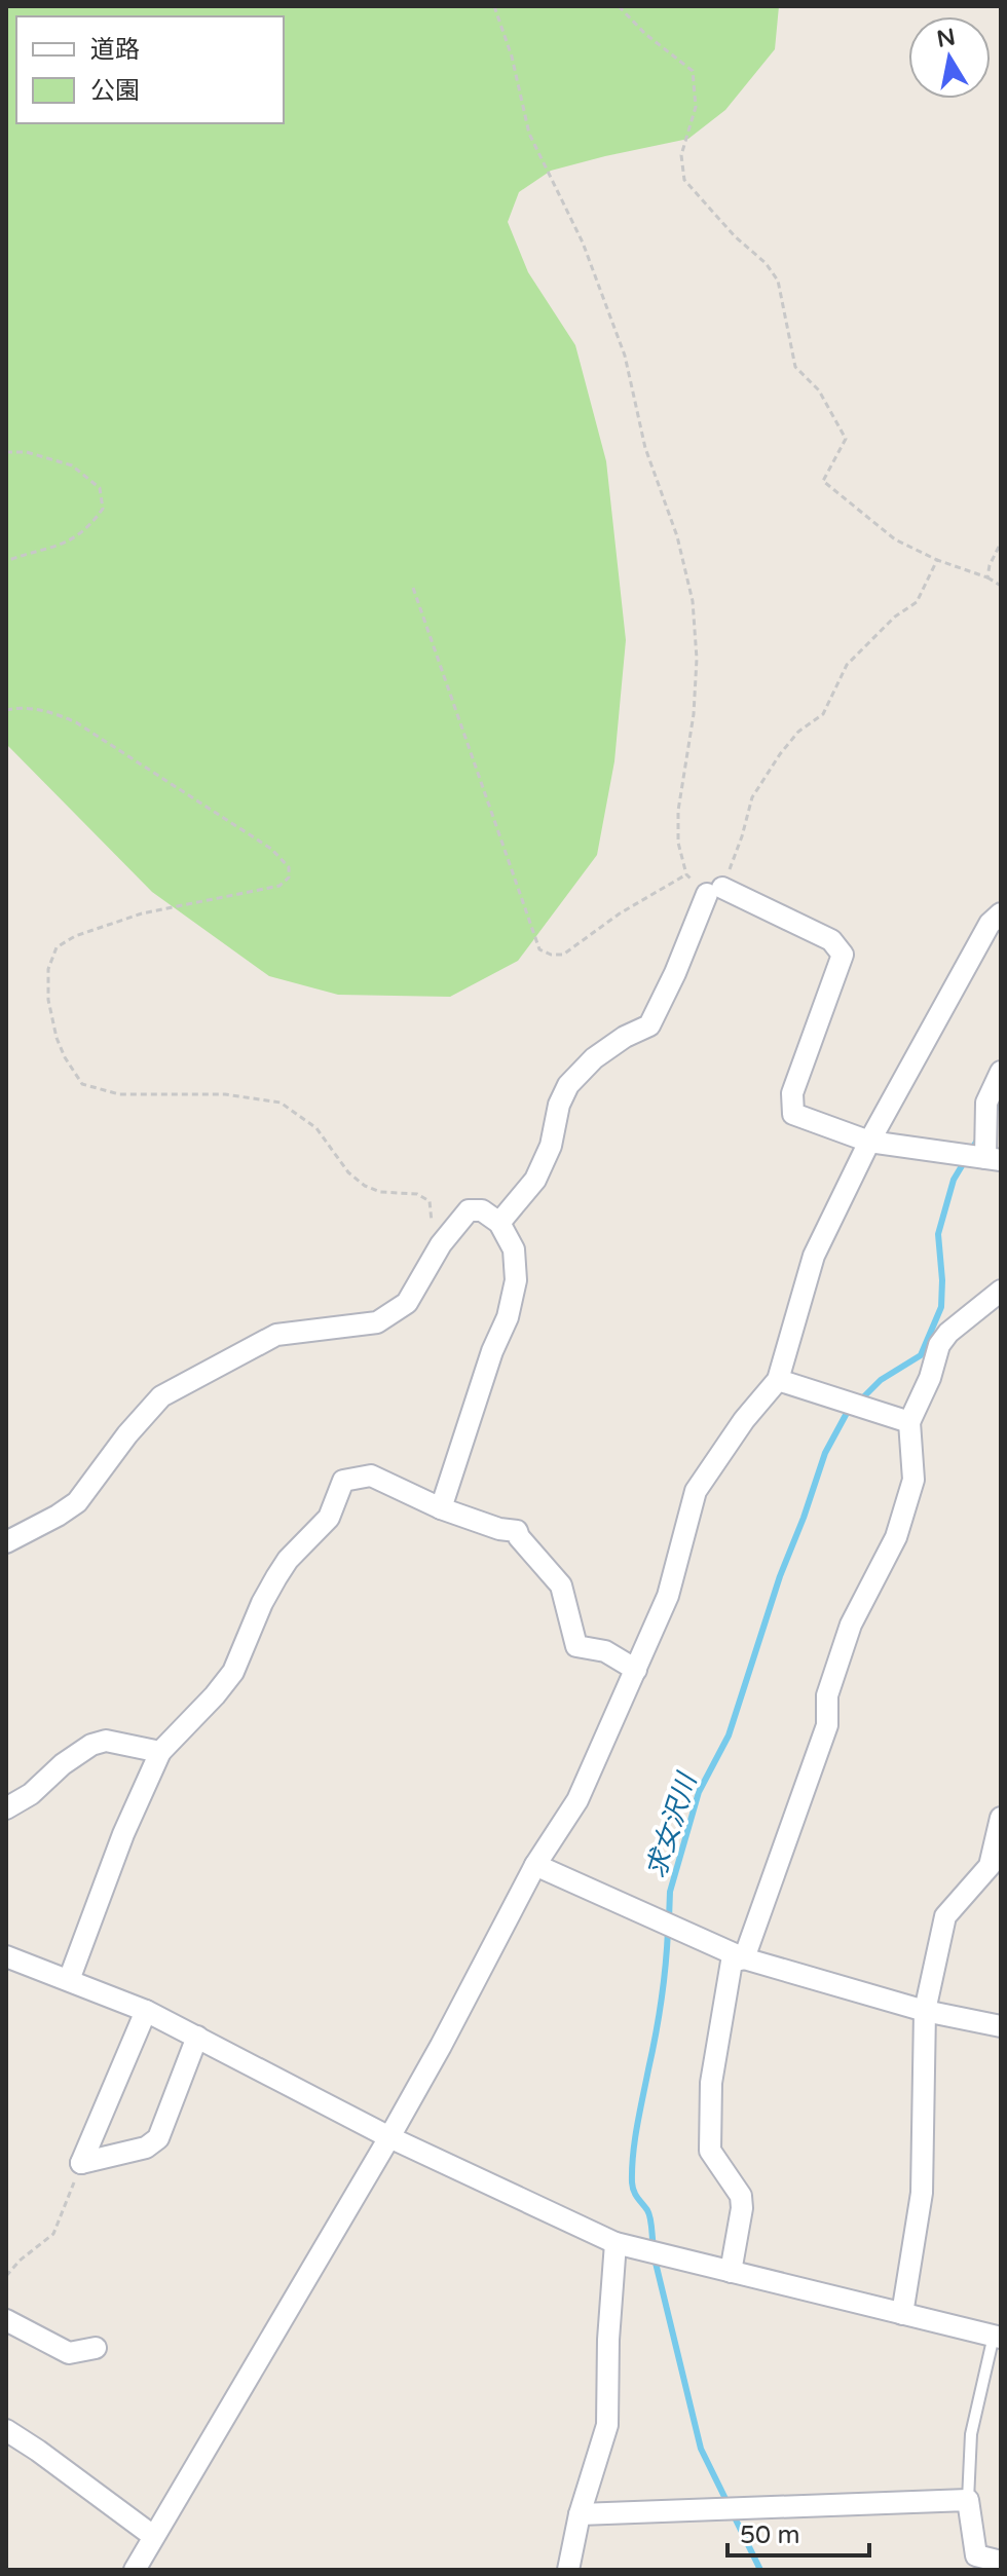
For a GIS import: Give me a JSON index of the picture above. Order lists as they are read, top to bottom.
{
  "water": ["求女沢川"],
  "legend": ["道路", "公園"],
  "scale_bar": "50 m",
  "north": "top"
}
